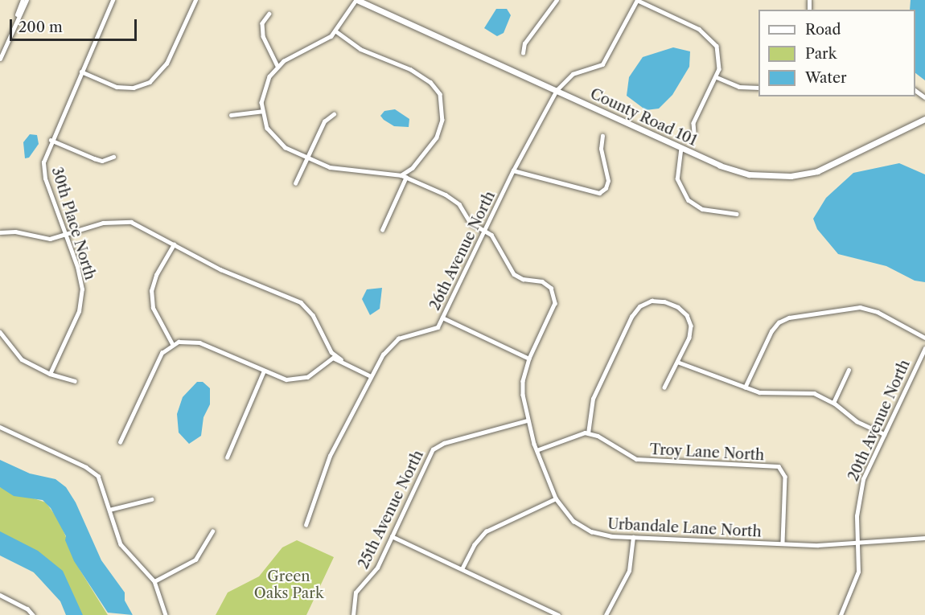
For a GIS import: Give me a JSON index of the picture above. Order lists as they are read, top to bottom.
{
  "streets": {
    "main road": ["County Road 101"],
    "street": [
      "30th Place North",
      "26th Avenue North",
      "20th Avenue North",
      "Troy Lane North",
      "25th Avenue North",
      "Urbandale Lane North"
    ]
  },
  "crossings": [
    ["County Road 101", "26th Avenue North"],
    ["26th Avenue North", "Urbandale Lane North"],
    ["20th Avenue North", "Urbandale Lane North"],
    ["Troy Lane North", "Urbandale Lane North"],
    ["25th Avenue North", "Urbandale Lane North"]
  ],
  "parks": ["Green Oaks Park"],
  "legend": ["Road", "Park", "Water"],
  "scale_bar": "200 m"
}
